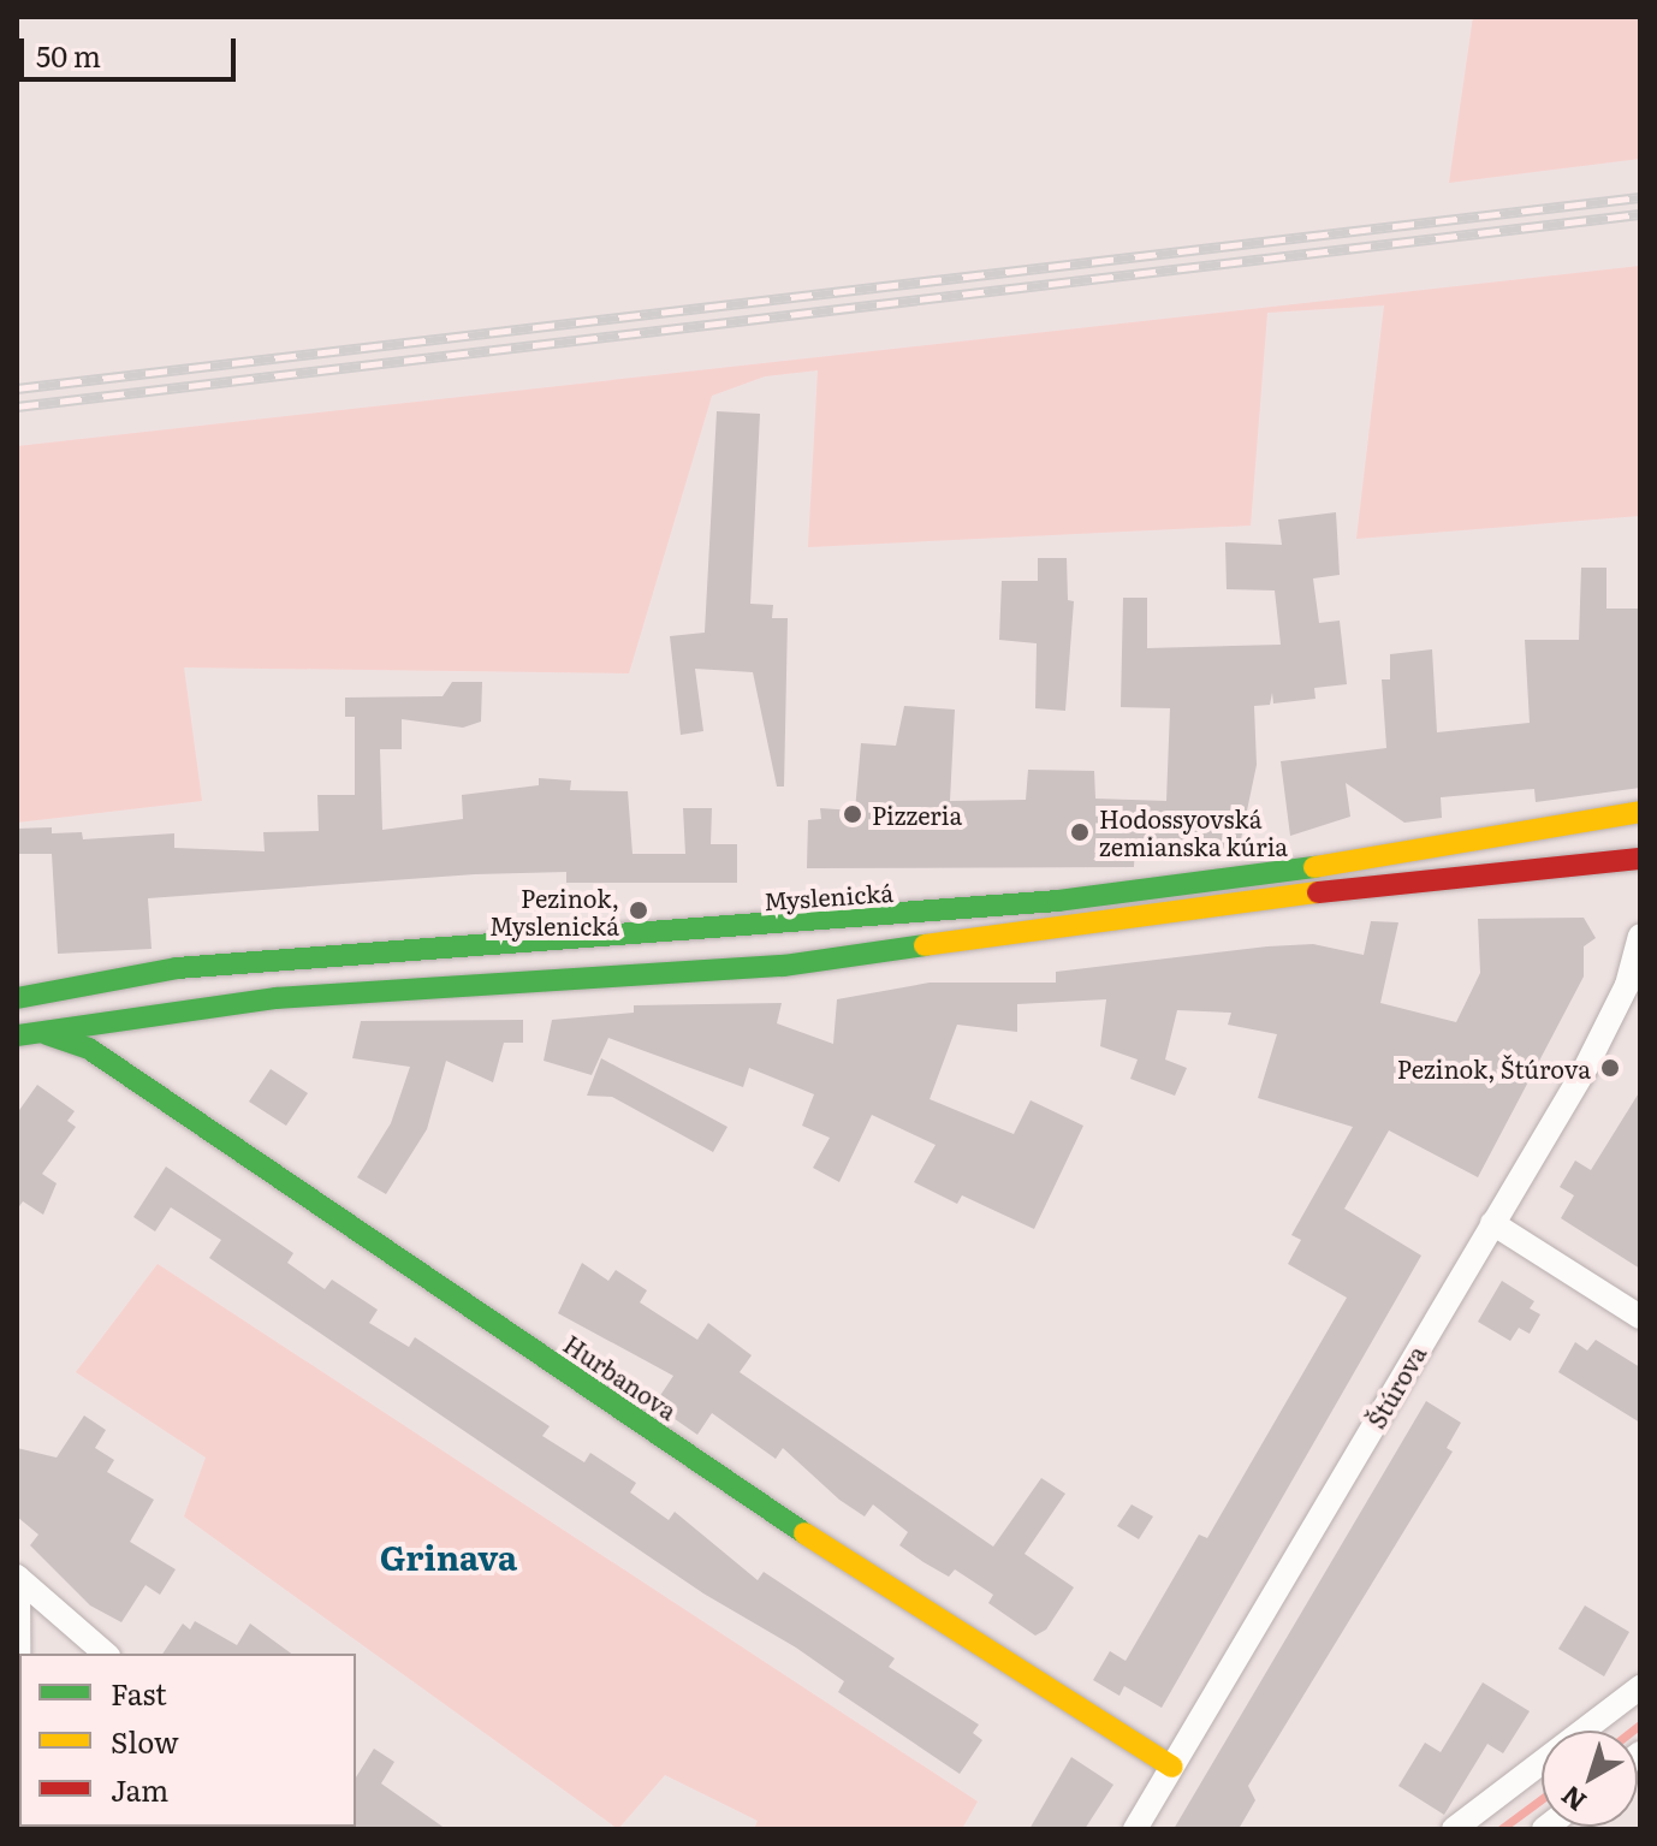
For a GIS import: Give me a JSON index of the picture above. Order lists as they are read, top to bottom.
{
  "streets": {
    "main road": ["Myslenická", "Hurbanova"],
    "street": ["Štúrova"]
  },
  "crossings": [
    ["Hurbanova", "Štúrova"]
  ],
  "districts": ["Grinava"],
  "places": [
    "Pizzeria",
    "Hodossyovská zemianska kúria",
    "Pezinok, Myslenická",
    "Pezinok, Štúrova"
  ],
  "legend": ["Fast", "Slow", "Jam"],
  "scale_bar": "50 m",
  "north": "bottom left"
}
